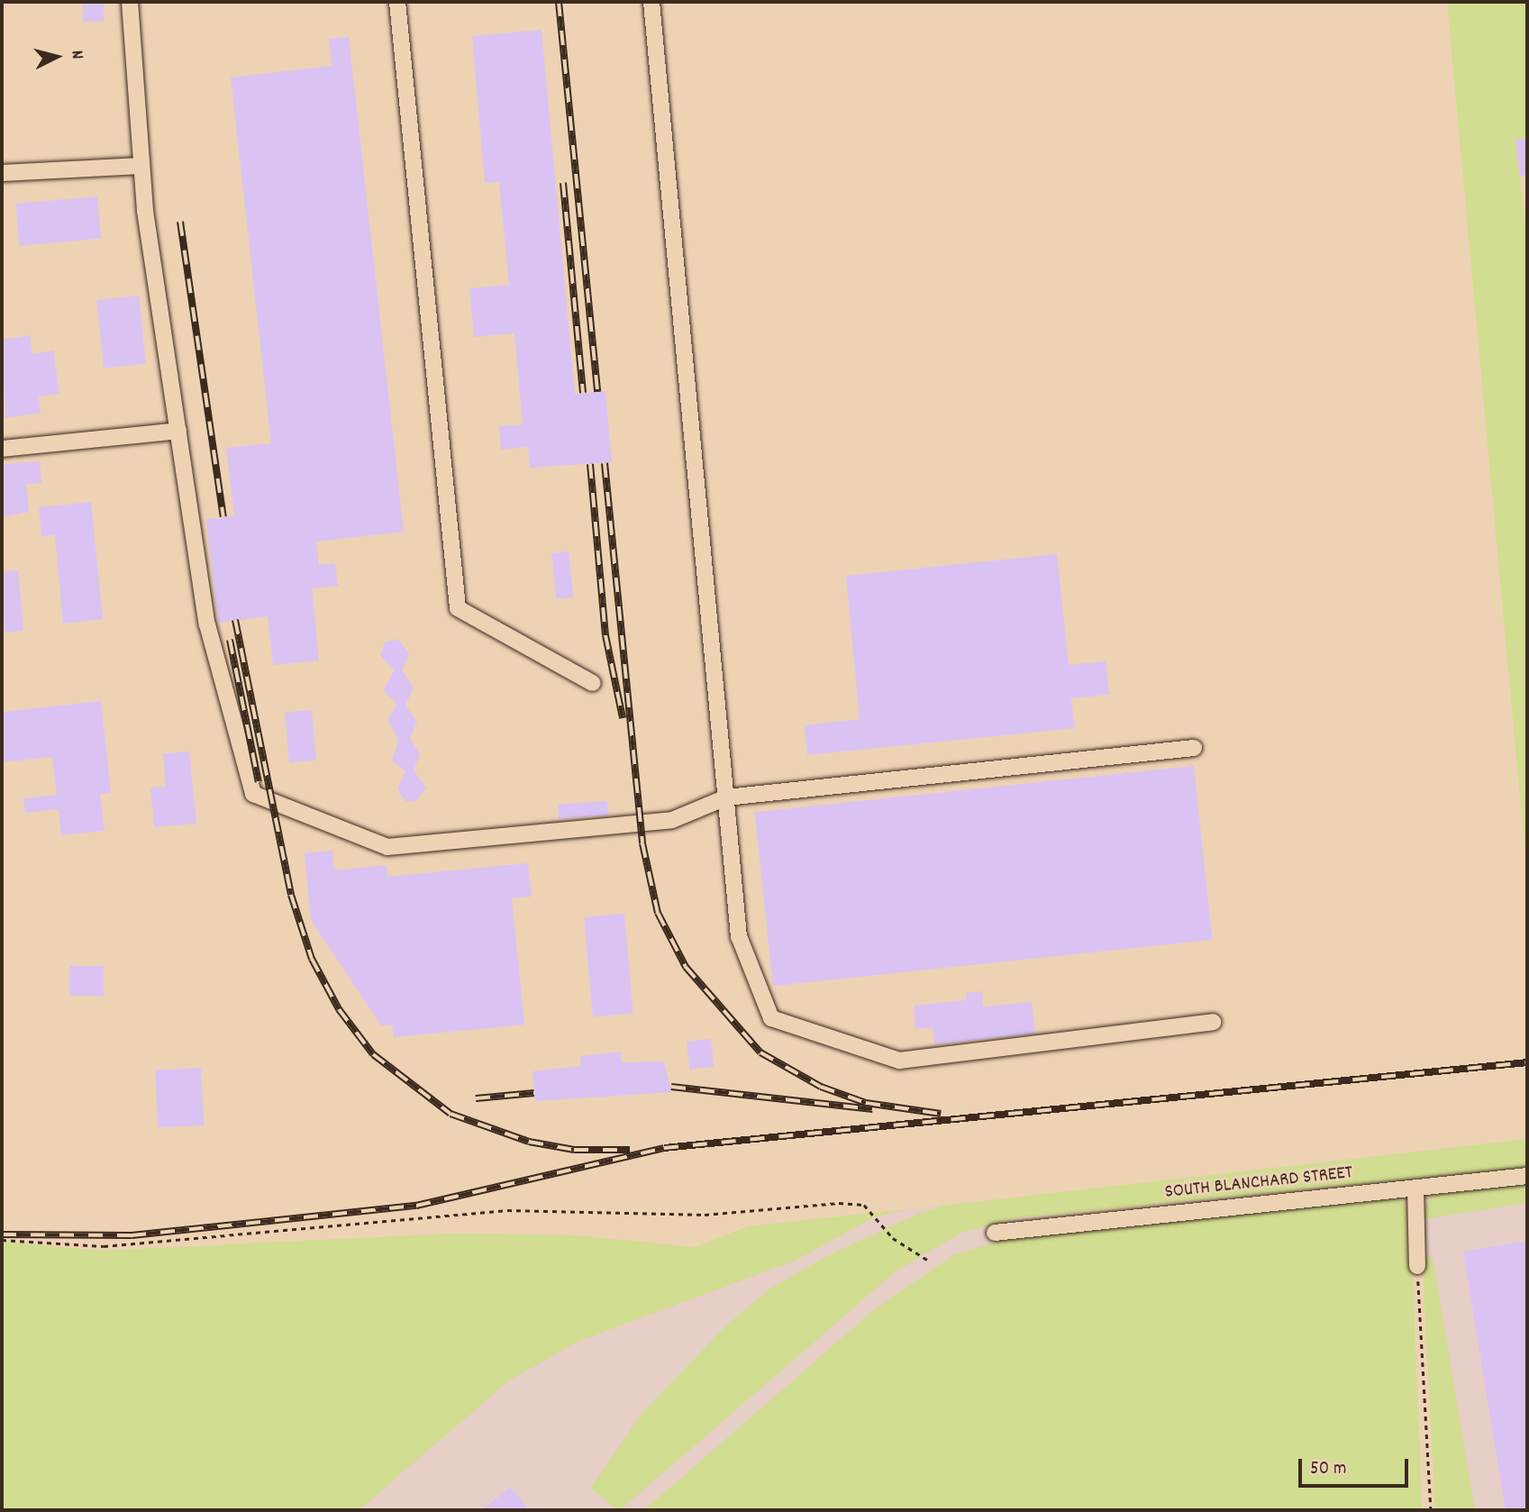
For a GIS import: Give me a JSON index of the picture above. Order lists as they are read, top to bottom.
{
  "streets": {
    "street": ["SOUTH BLANCHARD STREET"]
  },
  "scale_bar": "50 m",
  "north": "right"
}
